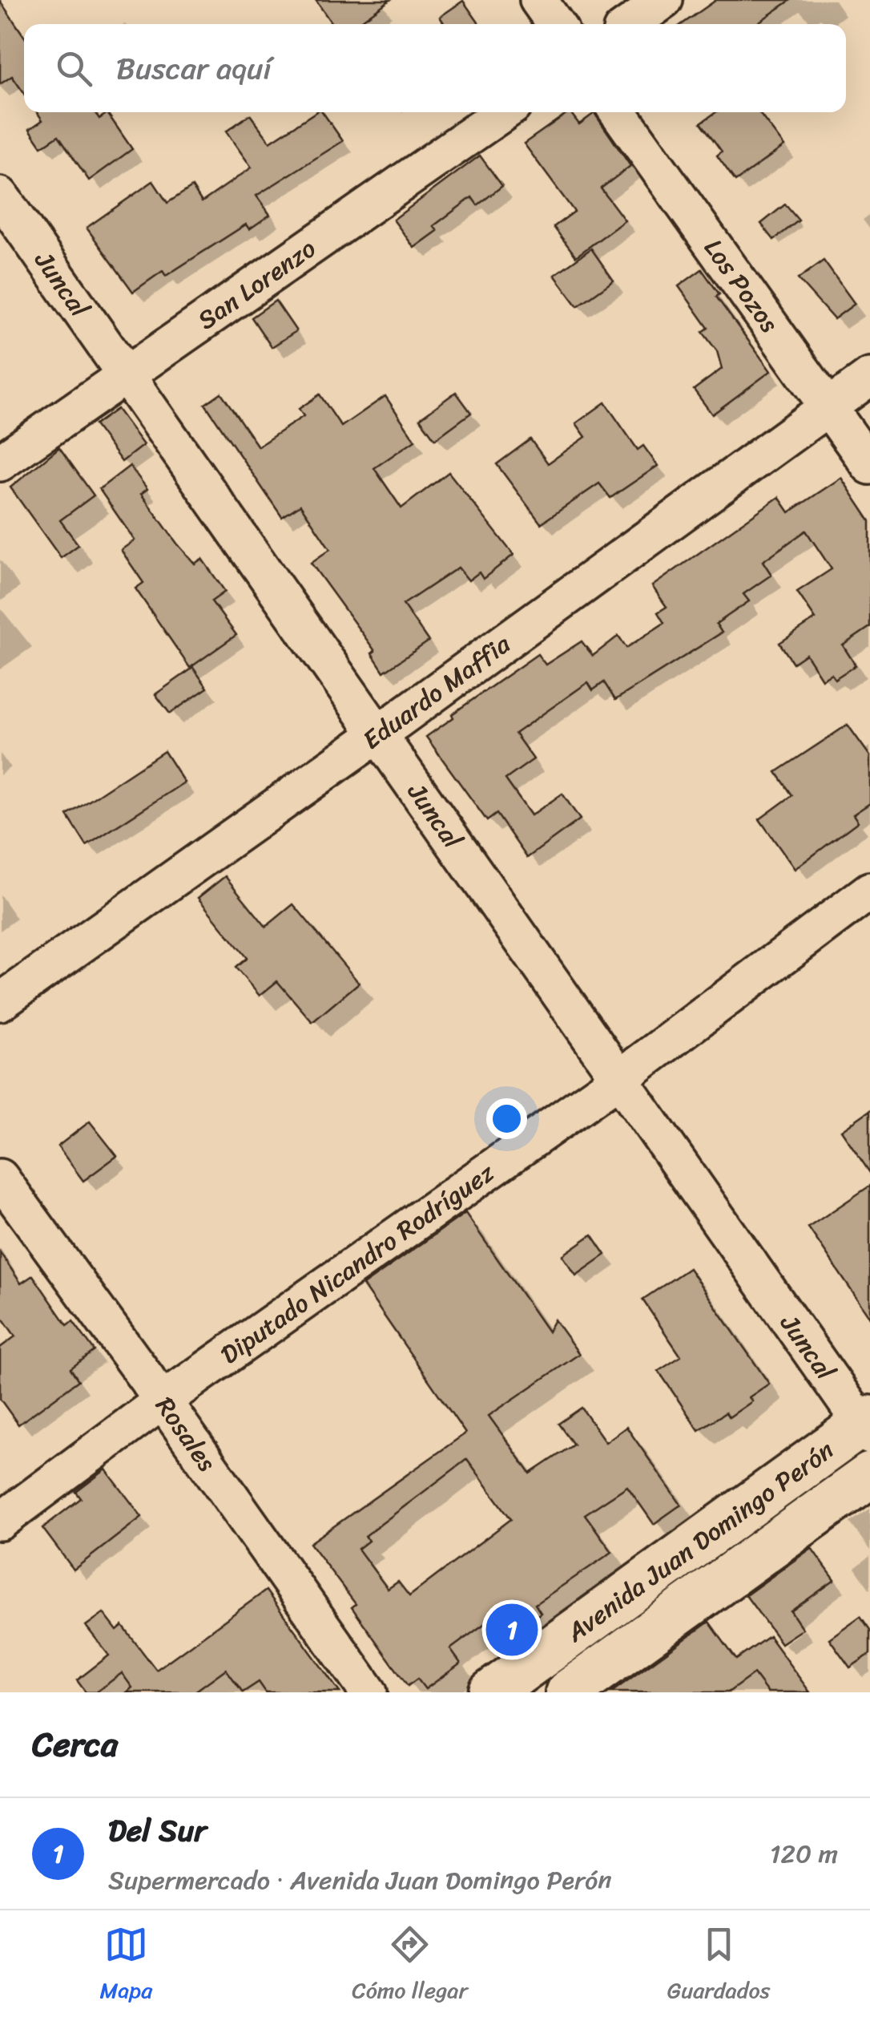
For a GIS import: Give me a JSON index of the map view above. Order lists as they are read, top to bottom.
{
  "streets": {
    "main road": ["Avenida Juan Domingo Perón"],
    "street": [
      "Juncal",
      "San Lorenzo",
      "Los Pozos",
      "Eduardo Maffia",
      "Diputado Nicandro Rodríguez",
      "Rosales"
    ]
  },
  "crossings": [
    ["Juncal", "San Lorenzo"],
    ["Juncal", "Eduardo Maffia"],
    ["Juncal", "Diputado Nicandro Rodríguez"],
    ["Juncal", "Avenida Juan Domingo Perón"],
    ["Los Pozos", "Eduardo Maffia"],
    ["Diputado Nicandro Rodríguez", "Rosales"]
  ],
  "page": {
    "search": "Buscar aquí",
    "pins": "1",
    "heading": "Cerca",
    "list": [
      {
        "mark": "1",
        "name": "Del Sur",
        "note": "Supermercado · Avenida Juan Domingo Perón",
        "value": "120 m"
      }
    ],
    "nav": ["Mapa", "Cómo llegar", "Guardados"]
  }
}
